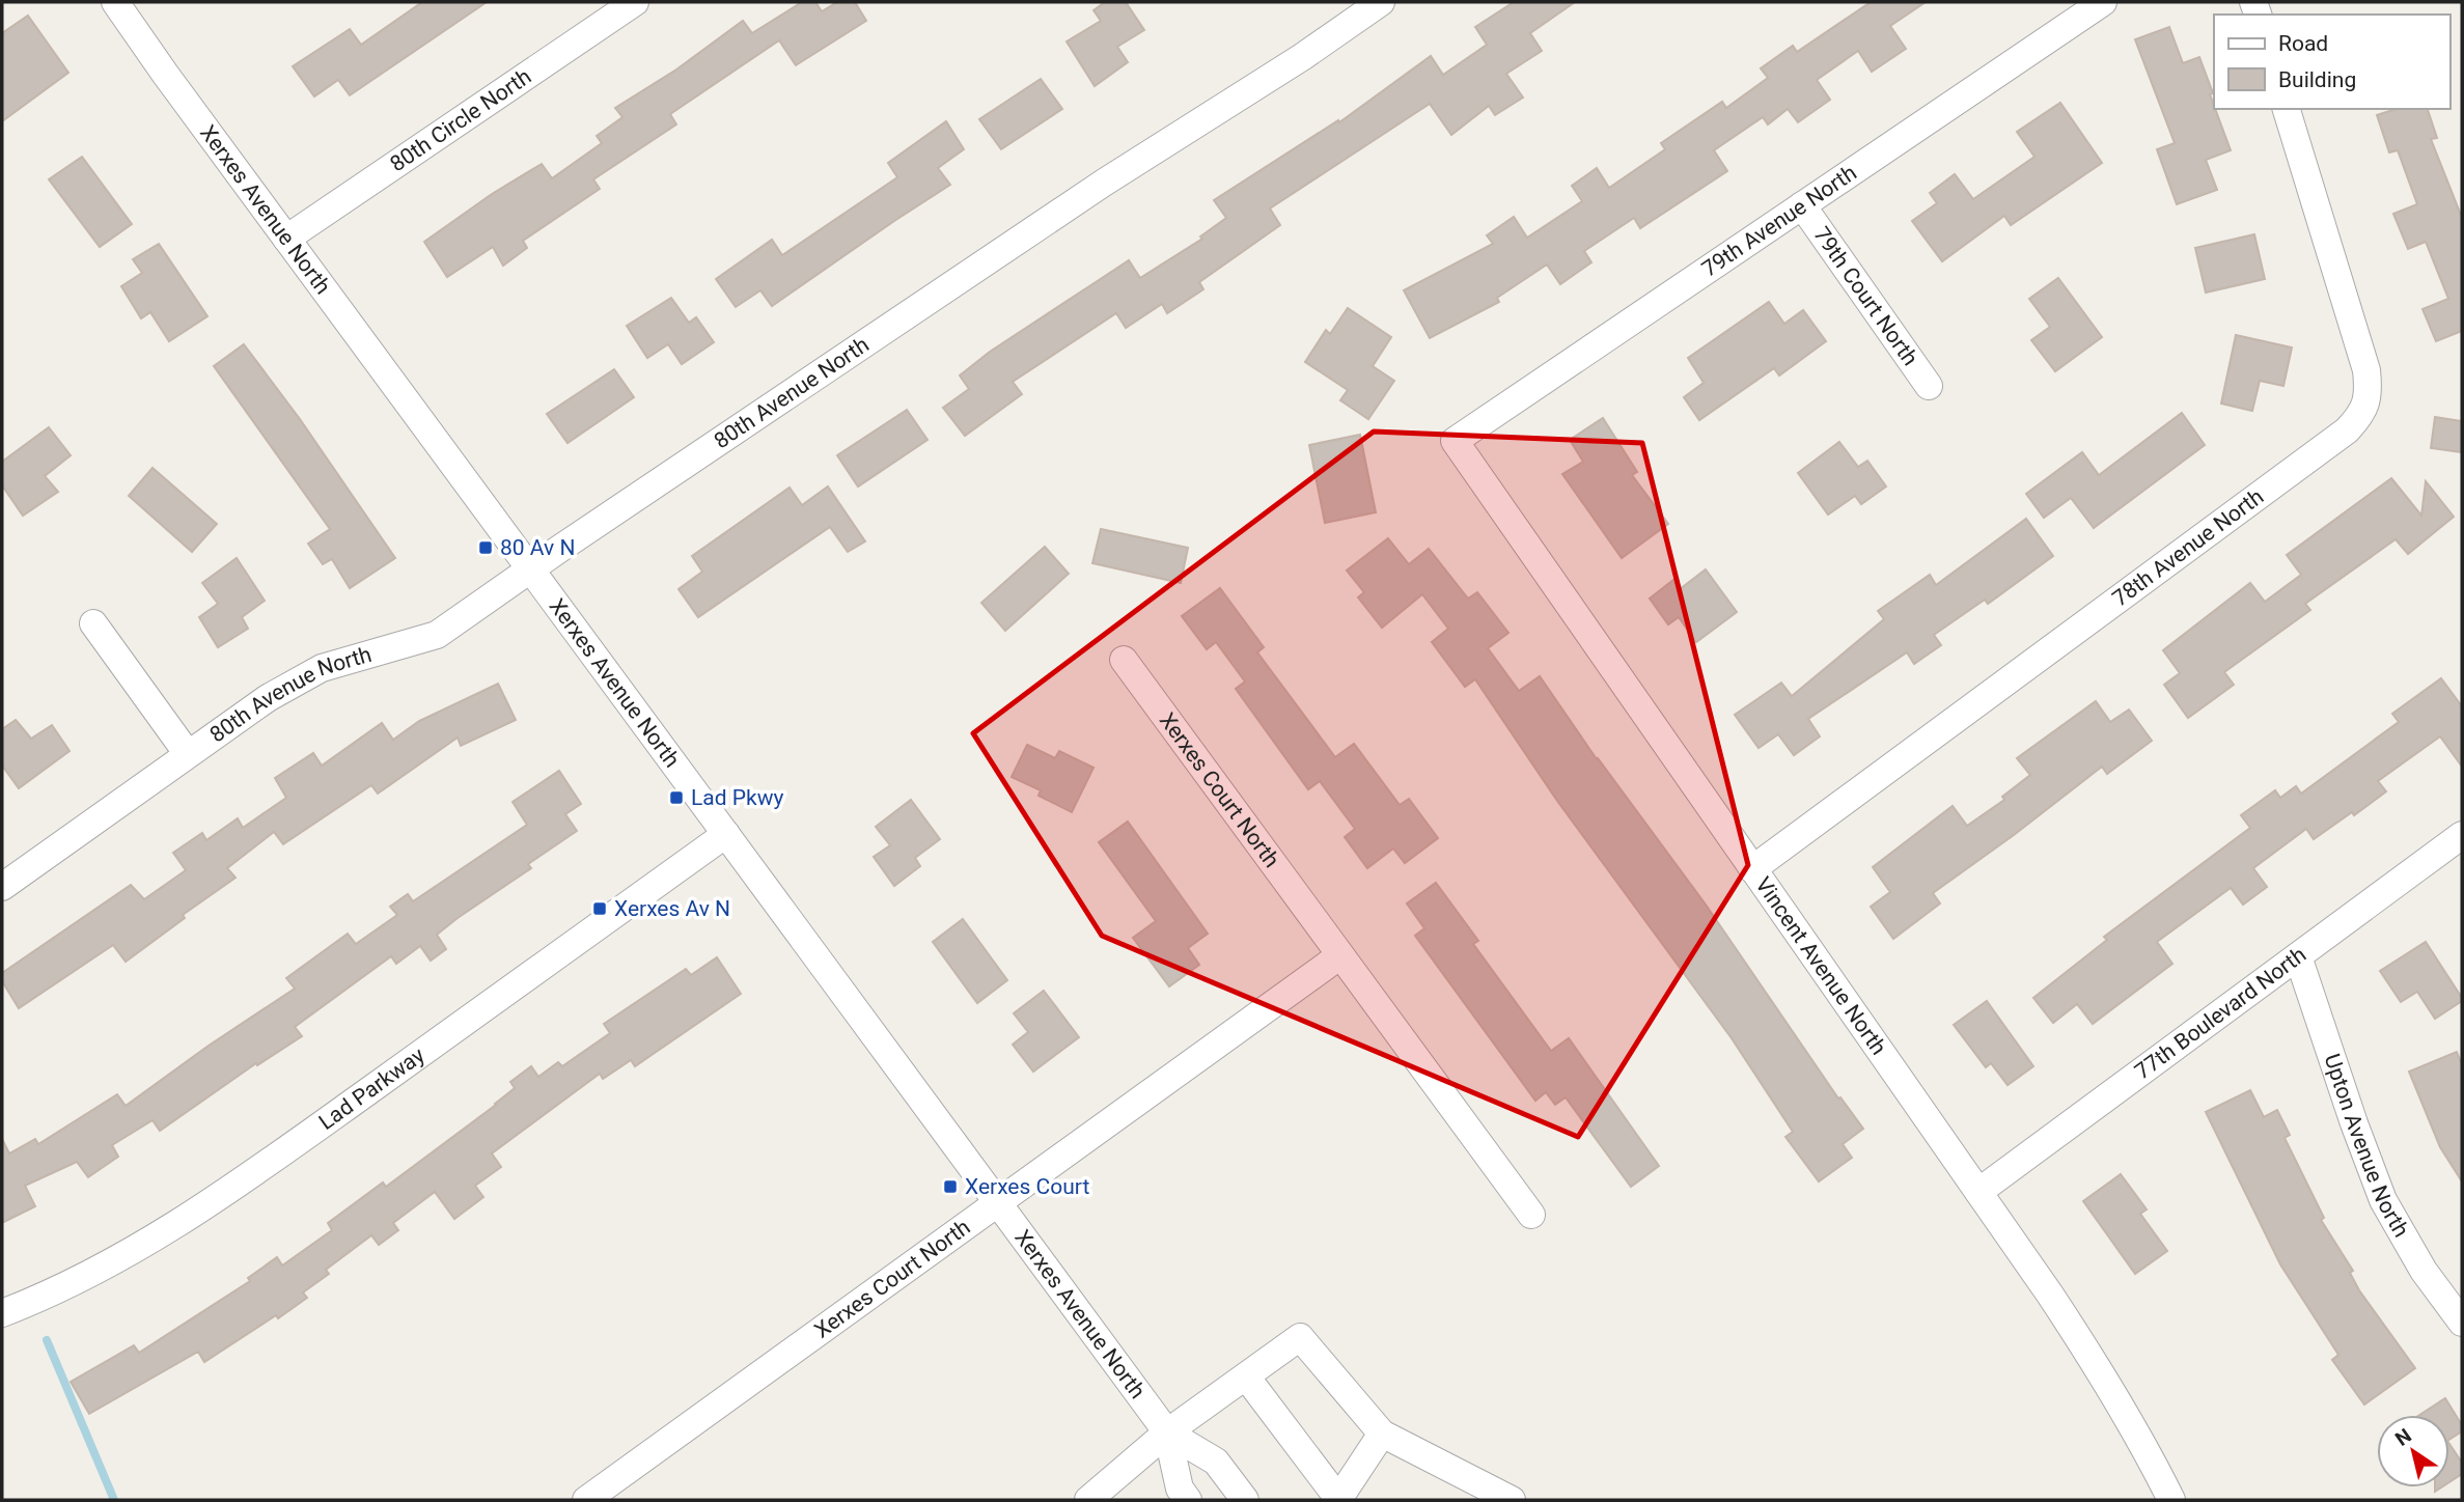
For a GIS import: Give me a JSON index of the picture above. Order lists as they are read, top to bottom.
{
  "streets": {
    "street": [
      "80th Circle North",
      "Xerxes Avenue North",
      "79th Avenue North",
      "79th Court North",
      "80th Avenue North",
      "78th Avenue North",
      "Xerxes Court North",
      "Vincent Avenue North",
      "77th Boulevard North",
      "Lad Parkway",
      "Upton Avenue North"
    ]
  },
  "crossings": [
    ["80th Circle North", "Xerxes Avenue North"],
    ["Xerxes Avenue North", "80th Avenue North"],
    ["Xerxes Avenue North", "Xerxes Court North"],
    ["Xerxes Avenue North", "Lad Parkway"],
    ["79th Avenue North", "79th Court North"],
    ["79th Avenue North", "Vincent Avenue North"],
    ["78th Avenue North", "Vincent Avenue North"],
    ["Vincent Avenue North", "77th Boulevard North"],
    ["77th Boulevard North", "Upton Avenue North"]
  ],
  "places": {
    "transit": [
      "80 Av N",
      "Lad Pkwy",
      "Xerxes Av N",
      "Xerxes Court"
    ]
  },
  "legend": ["Road", "Building"],
  "north": "top left"
}
